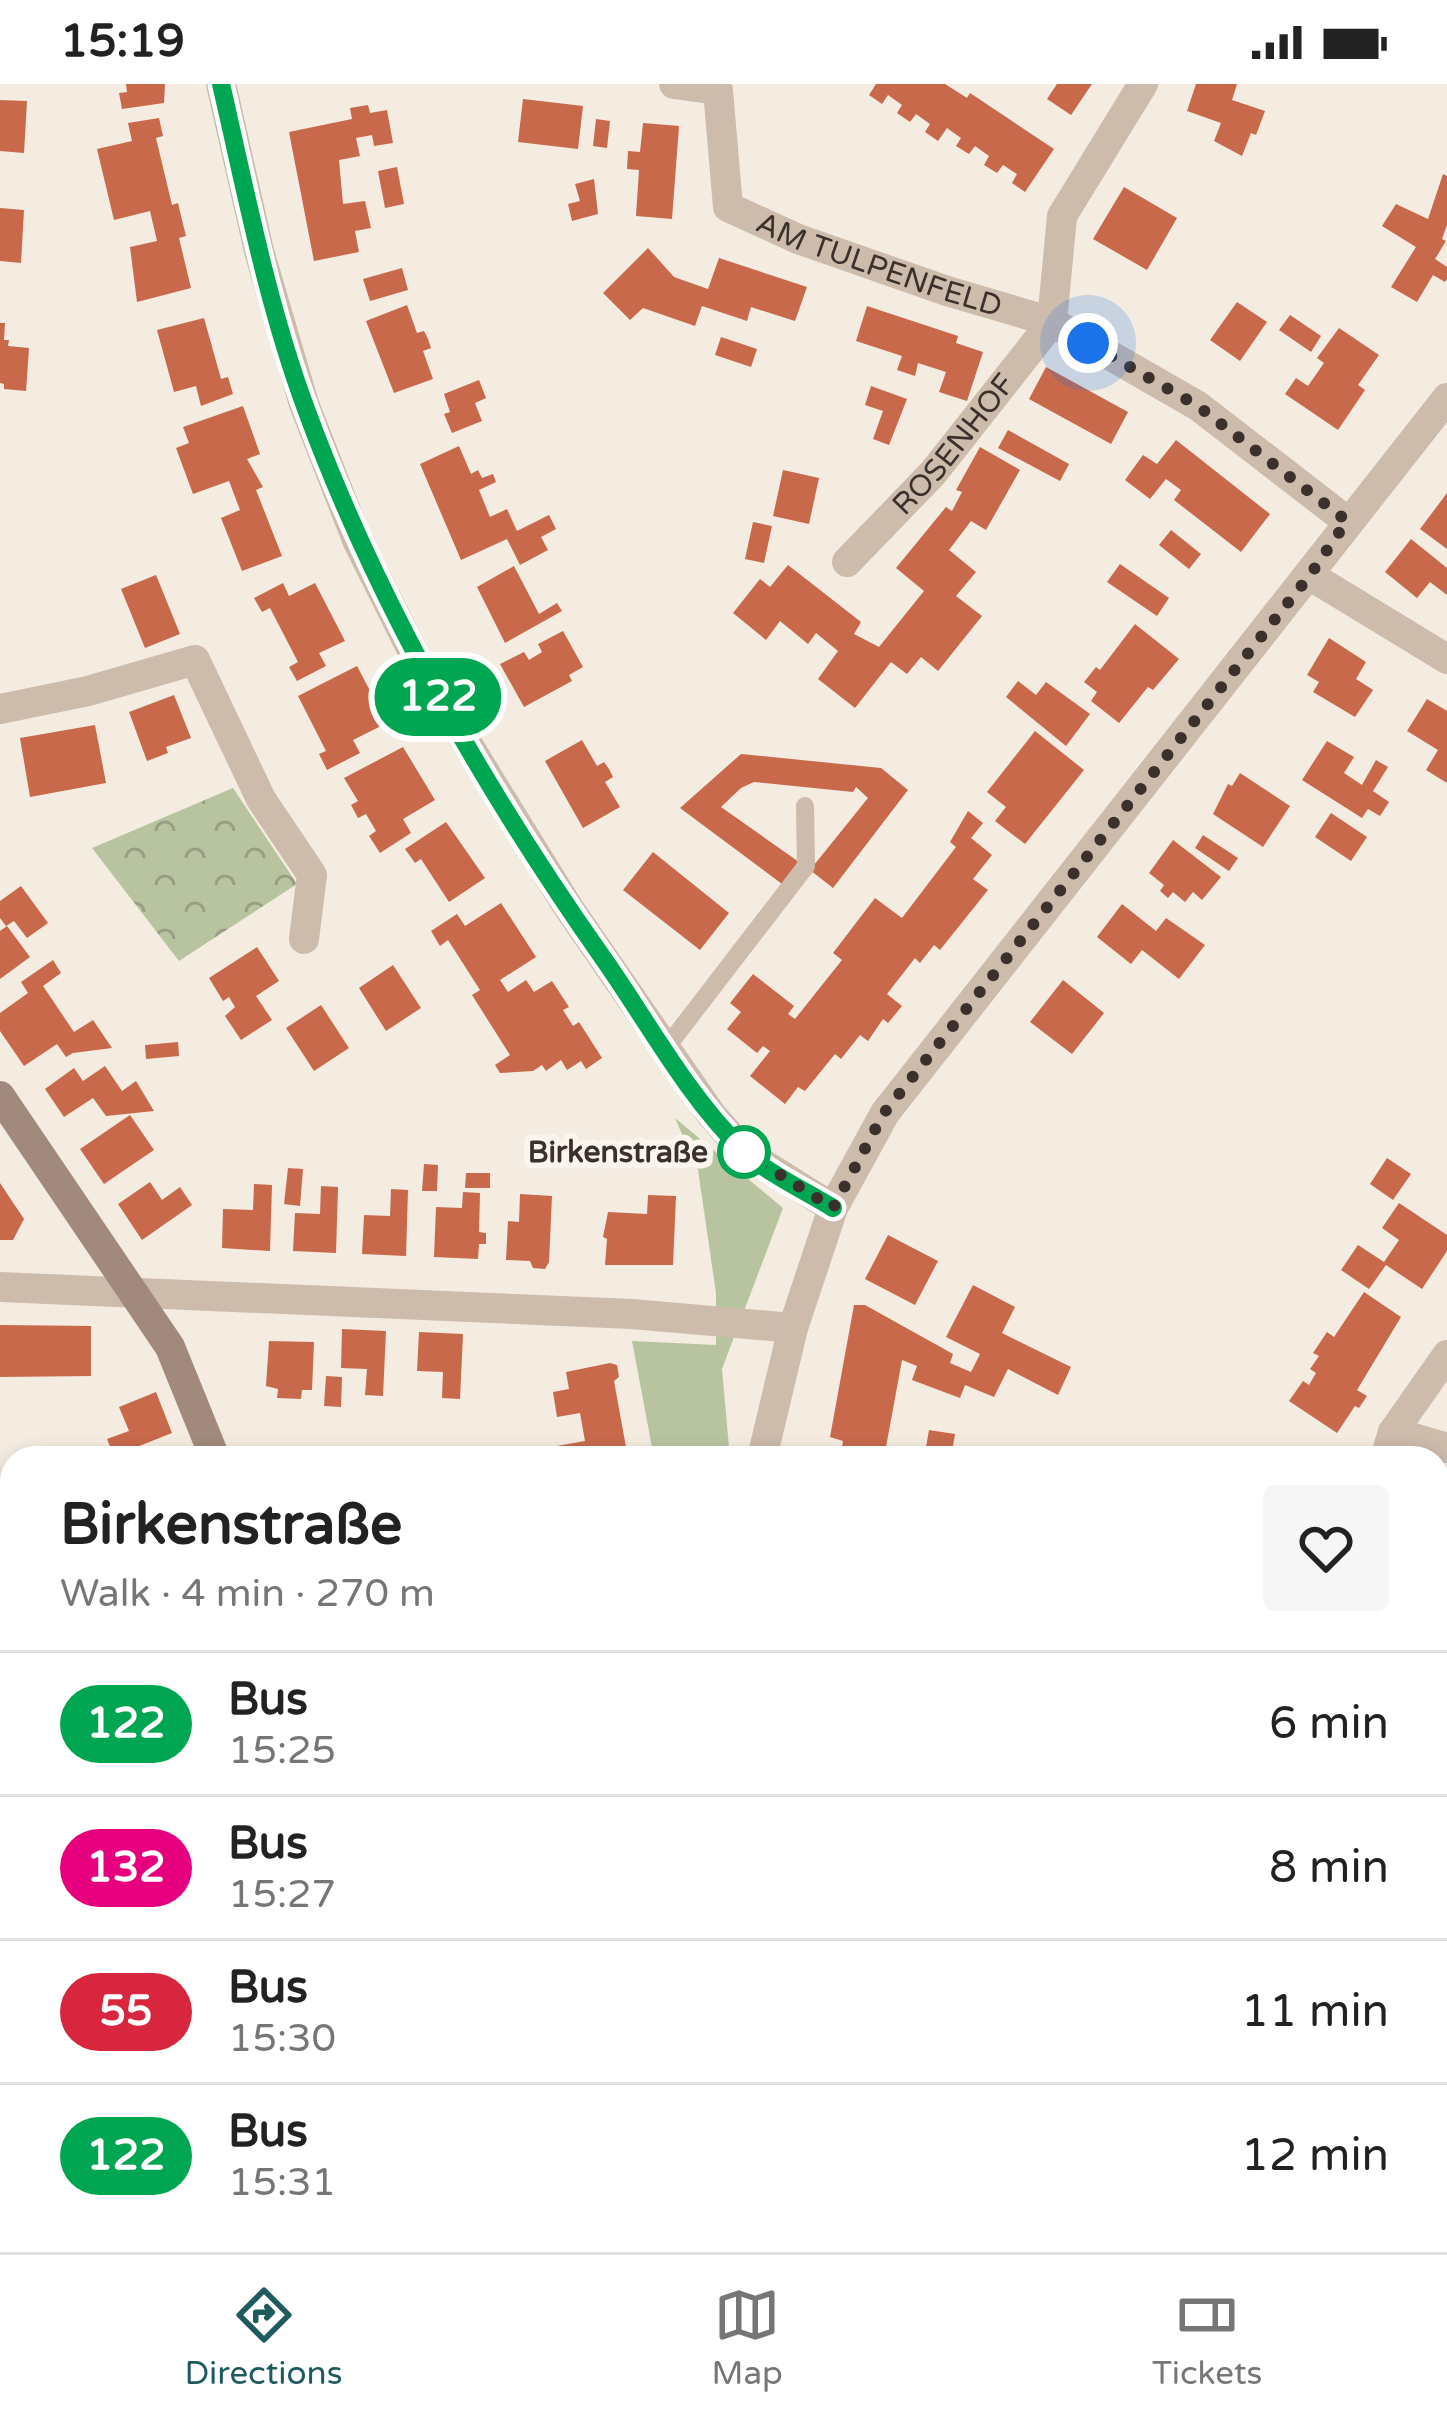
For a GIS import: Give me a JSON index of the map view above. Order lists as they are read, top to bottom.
{
  "streets": {
    "street": ["AM TULPENFELD", "ROSENHOF"]
  },
  "crossings": [
    ["AM TULPENFELD", "ROSENHOF"]
  ],
  "places": ["Birkenstraße"],
  "lines": ["bus line 122"],
  "page": {
    "status": "15:19",
    "on_map": "122",
    "heading": ["Birkenstraße", "Walk · 4 min · 270 m"],
    "list": [
      {
        "mark": "122",
        "name": "Bus",
        "note": "15:25",
        "value": "6 min"
      },
      {
        "mark": "132",
        "name": "Bus",
        "note": "15:27",
        "value": "8 min"
      },
      {
        "mark": "55",
        "name": "Bus",
        "note": "15:30",
        "value": "11 min"
      },
      {
        "mark": "122",
        "name": "Bus",
        "note": "15:31",
        "value": "12 min"
      }
    ],
    "tabs": ["Directions", "Map", "Tickets"]
  }
}
